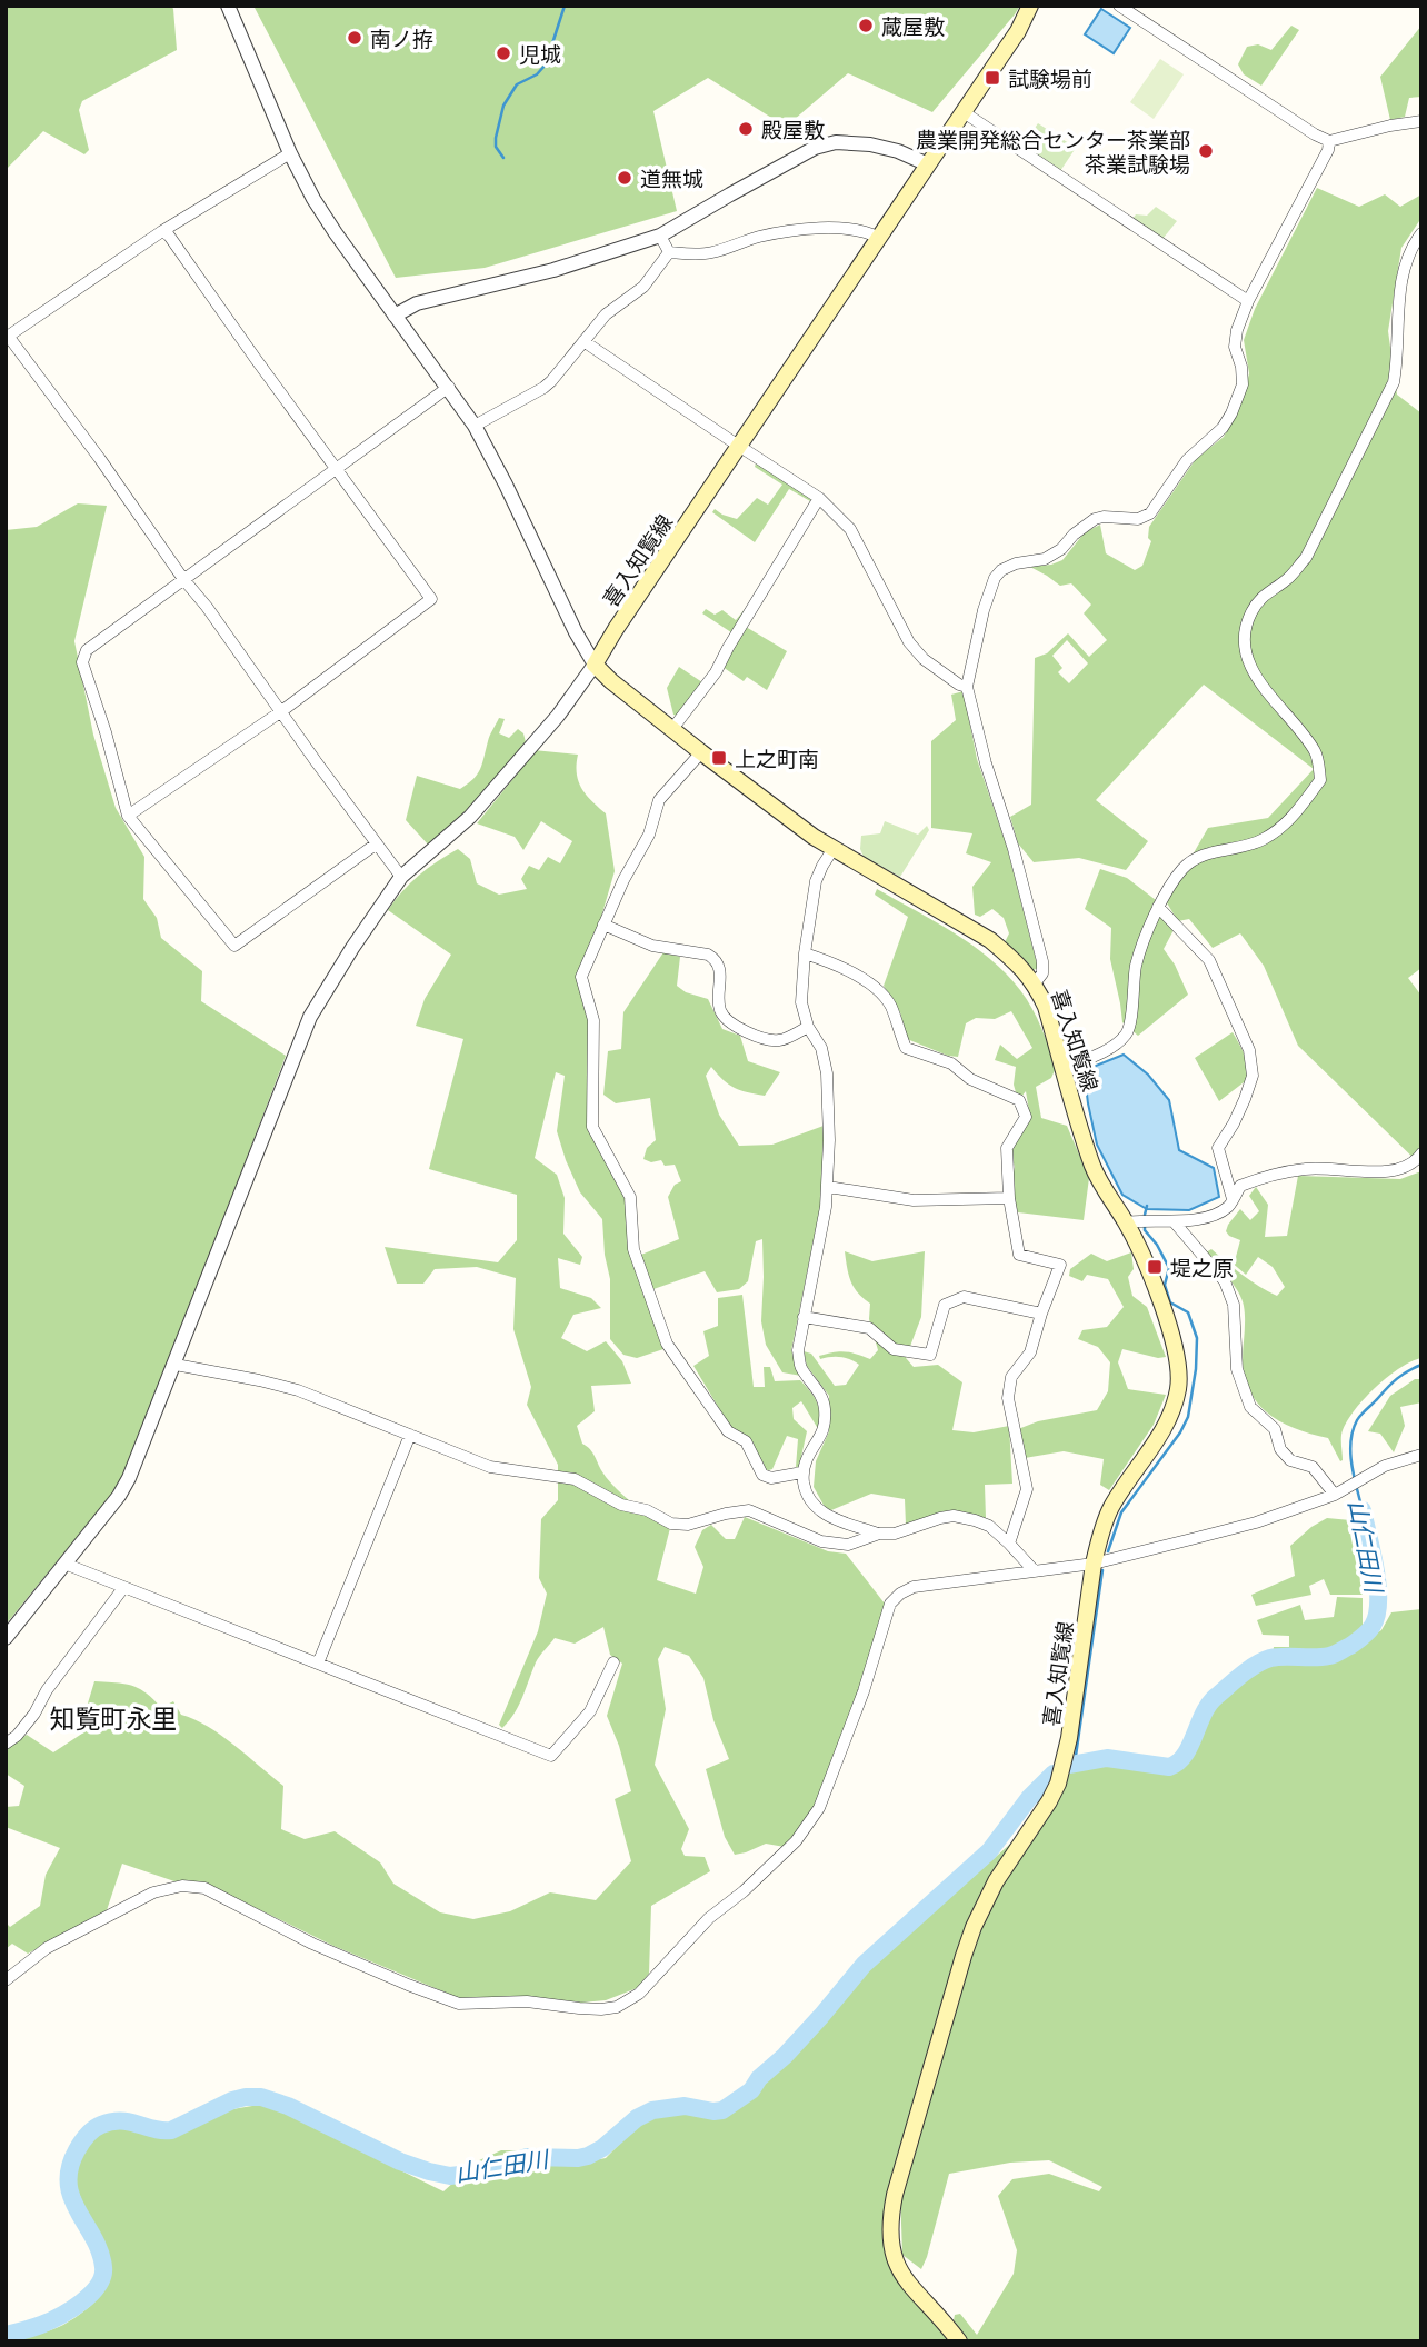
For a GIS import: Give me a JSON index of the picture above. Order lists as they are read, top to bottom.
{
  "streets": {
    "main road": ["喜入知覧線"]
  },
  "districts": ["知覧町永里"],
  "water": ["山仁田川"],
  "places": {
    "other": [
      "蔵屋敷",
      "南ノ拵",
      "児城",
      "殿屋敷",
      "農業開発総合センター茶業部 茶業試験場",
      "道無城"
    ],
    "transit": ["試験場前", "上之町南", "堤之原"]
  }
}
